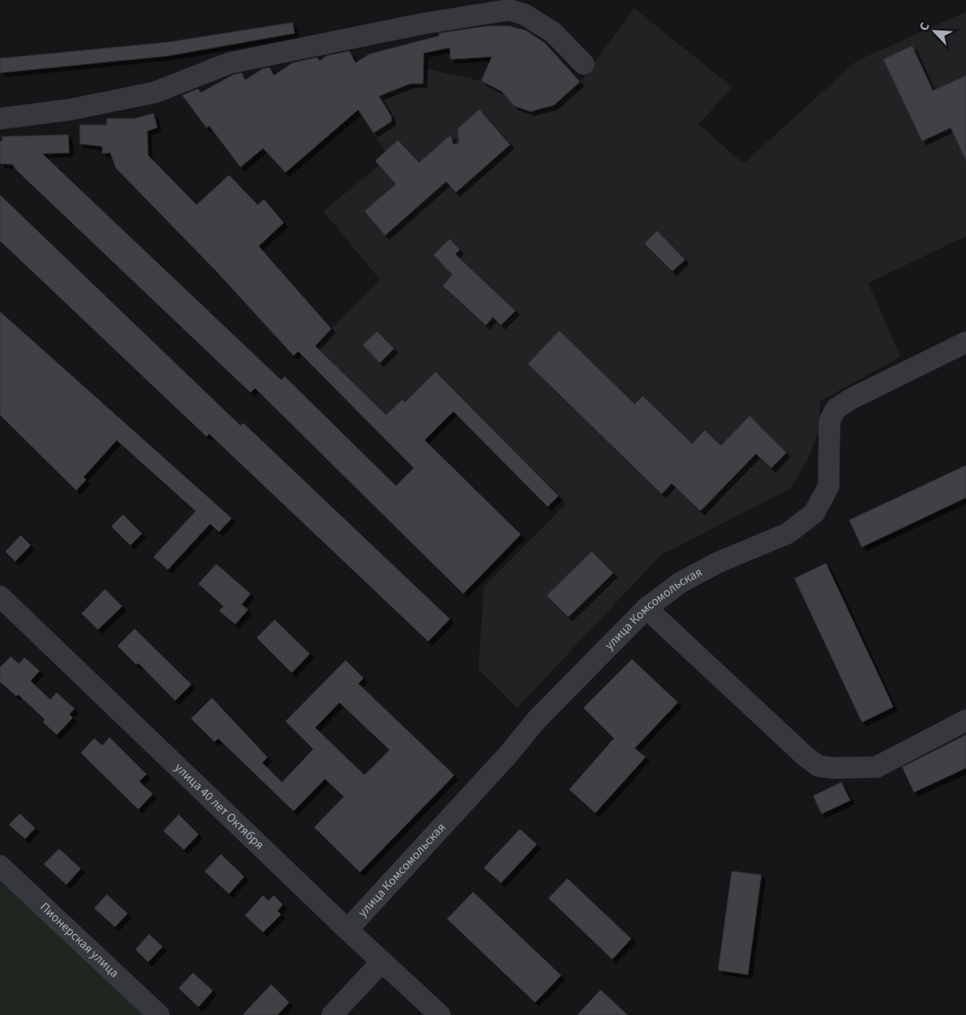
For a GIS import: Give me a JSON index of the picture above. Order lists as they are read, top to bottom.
{
  "streets": {
    "street": ["улица Комсомольская", "улица 40 лет Октября", "Пионерская улица"]
  },
  "crossings": [
    ["улица Комсомольская", "улица 40 лет Октября"]
  ],
  "north": "top left"
}
